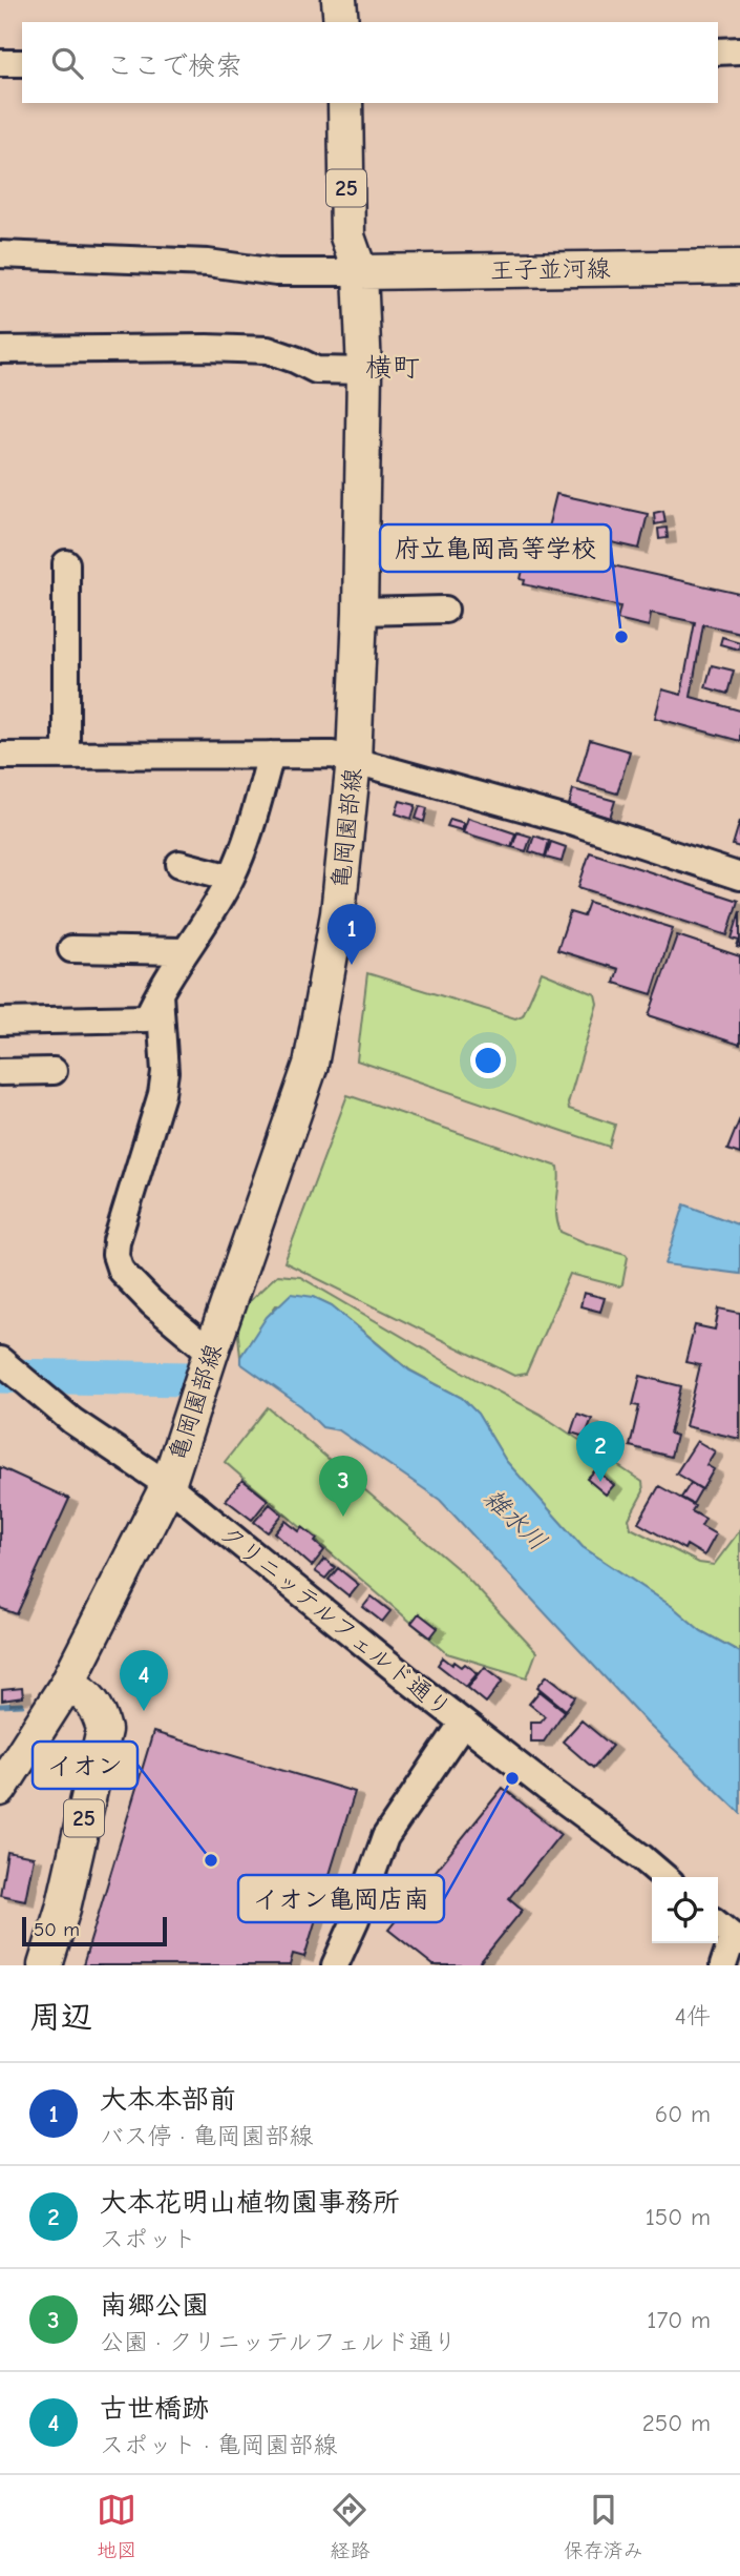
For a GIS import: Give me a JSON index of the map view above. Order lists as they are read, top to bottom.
{
  "streets": {
    "main road": ["25", "王子並河線", "亀岡園部線"],
    "street": ["クリニッテルフェルド通り"]
  },
  "crossings": [
    ["25", "亀岡園部線"],
    ["王子並河線", "亀岡園部線"],
    ["亀岡園部線", "クリニッテルフェルド通り"]
  ],
  "districts": ["横町"],
  "water": ["雑水川"],
  "places": ["府立亀岡高等学校", "イオン亀岡店南", "イオン"],
  "scale_bar": "50 m",
  "page": {
    "search": "ここで検索",
    "pins": [
      "1",
      "2",
      "3",
      "4"
    ],
    "scale": "50 m",
    "heading": ["周辺", "4件"],
    "list": [
      {
        "mark": "1",
        "name": "大本本部前",
        "note": "バス停 · 亀岡園部線",
        "value": "60 m"
      },
      {
        "mark": "2",
        "name": "大本花明山植物園事務所",
        "note": "スポット",
        "value": "150 m"
      },
      {
        "mark": "3",
        "name": "南郷公園",
        "note": "公園 · クリニッテルフェルド通り",
        "value": "170 m"
      },
      {
        "mark": "4",
        "name": "古世橋跡",
        "note": "スポット · 亀岡園部線",
        "value": "250 m"
      }
    ],
    "nav": ["地図", "経路", "保存済み"]
  }
}
